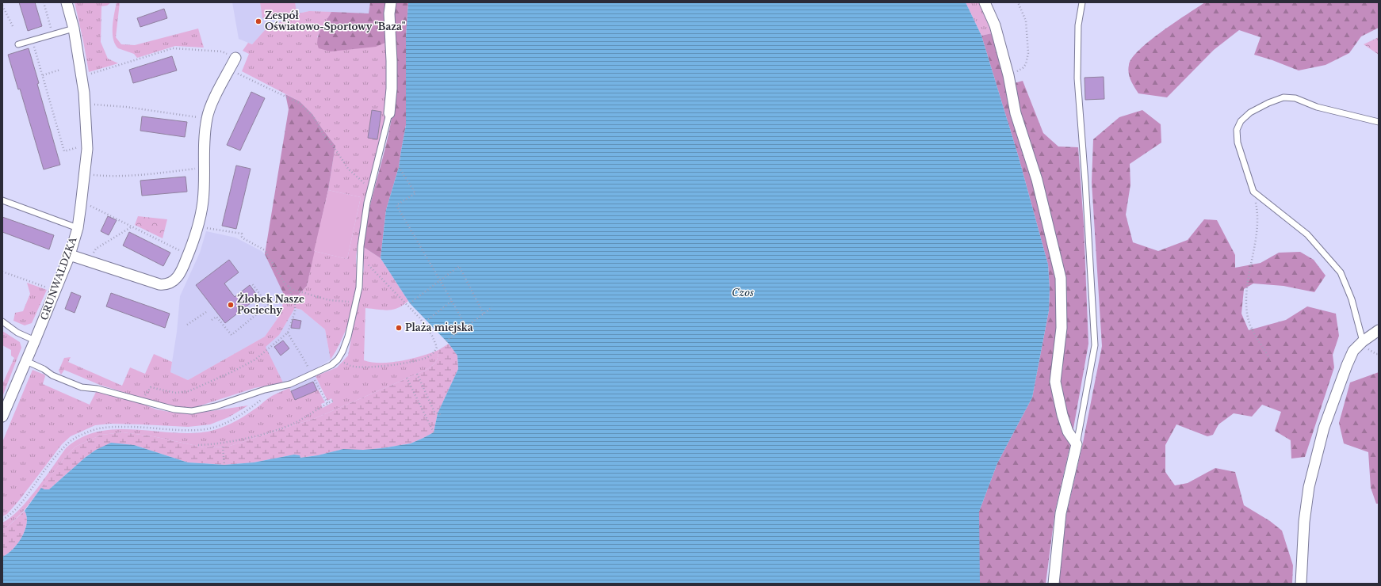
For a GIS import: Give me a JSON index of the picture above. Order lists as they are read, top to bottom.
{
  "streets": {
    "street": ["GRUNWALDZKA"]
  },
  "water": ["Czos"],
  "places": ["Zespół Oświatowo-Sportowy \"Baza\"", "Żłobek Nasze Pociechy", "Plaża miejska"]
}
